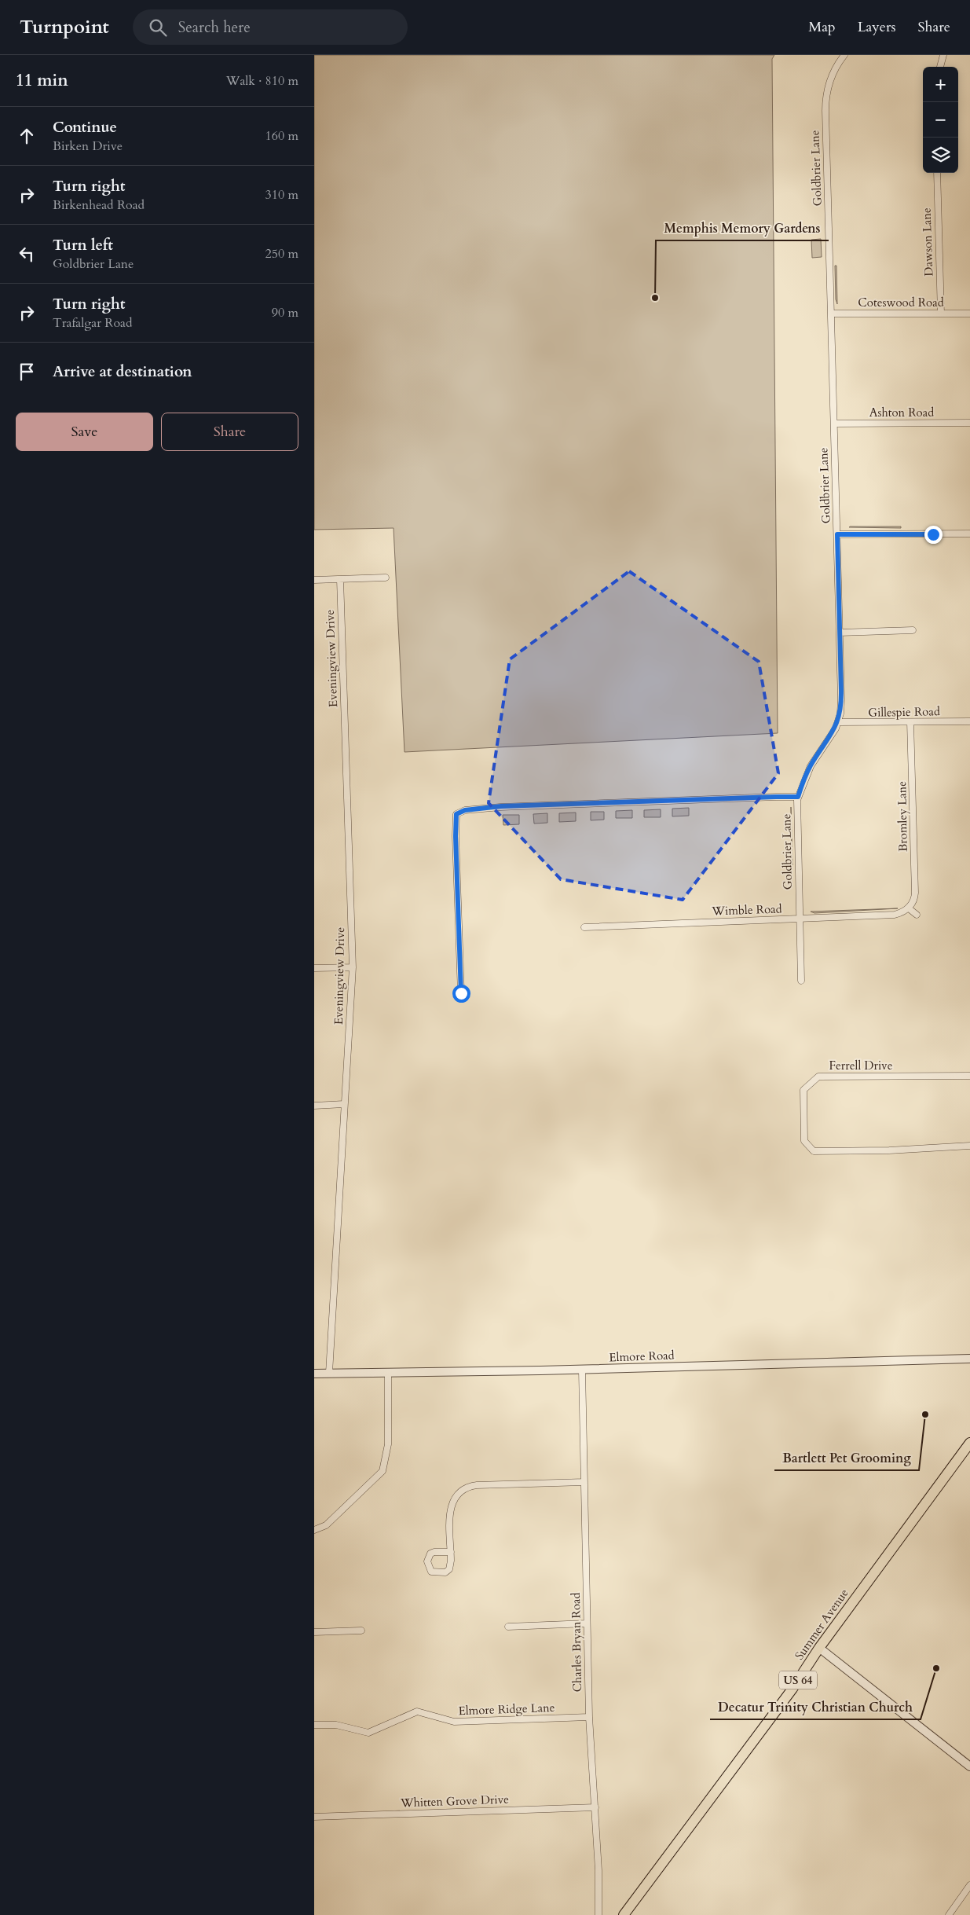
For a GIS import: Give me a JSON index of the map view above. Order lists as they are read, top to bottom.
{
  "streets": {
    "main road": ["Summer Avenue", "US 64"],
    "street": [
      "Goldbrier Lane",
      "Dawson Lane",
      "Coteswood Road",
      "Ashton Road",
      "Eveningview Drive",
      "Gillespie Road",
      "Bromley Lane",
      "Wimble Road",
      "Ferrell Drive",
      "Elmore Road",
      "Charles Bryan Road",
      "Elmore Ridge Lane",
      "Whitten Grove Drive"
    ]
  },
  "crossings": [
    ["Goldbrier Lane", "Coteswood Road"],
    ["Goldbrier Lane", "Ashton Road"],
    ["Goldbrier Lane", "Gillespie Road"],
    ["Goldbrier Lane", "Wimble Road"],
    ["Dawson Lane", "Coteswood Road"],
    ["Eveningview Drive", "Elmore Road"],
    ["Gillespie Road", "Bromley Lane"],
    ["Bromley Lane", "Wimble Road"],
    ["Elmore Road", "Charles Bryan Road"],
    ["Charles Bryan Road", "Elmore Ridge Lane"],
    ["Charles Bryan Road", "Whitten Grove Drive"]
  ],
  "places": ["Memphis Memory Gardens", "Bartlett Pet Grooming", "Decatur Trinity Christian Church"],
  "page": {
    "header": "Turnpoint",
    "search": "Search here",
    "nav": ["Map", "Layers", "Share"],
    "heading": ["11 min", "Walk · 810 m"],
    "map_buttons": ["+", "−"],
    "list": [
      ["Continue", "Birken Drive", "160 m"],
      ["Turn right", "Birkenhead Road", "310 m"],
      ["Turn left", "Goldbrier Lane", "250 m"],
      ["Turn right", "Trafalgar Road", "90 m"],
      "Arrive at destination"
    ],
    "buttons": ["Save", "Share"]
  }
}
